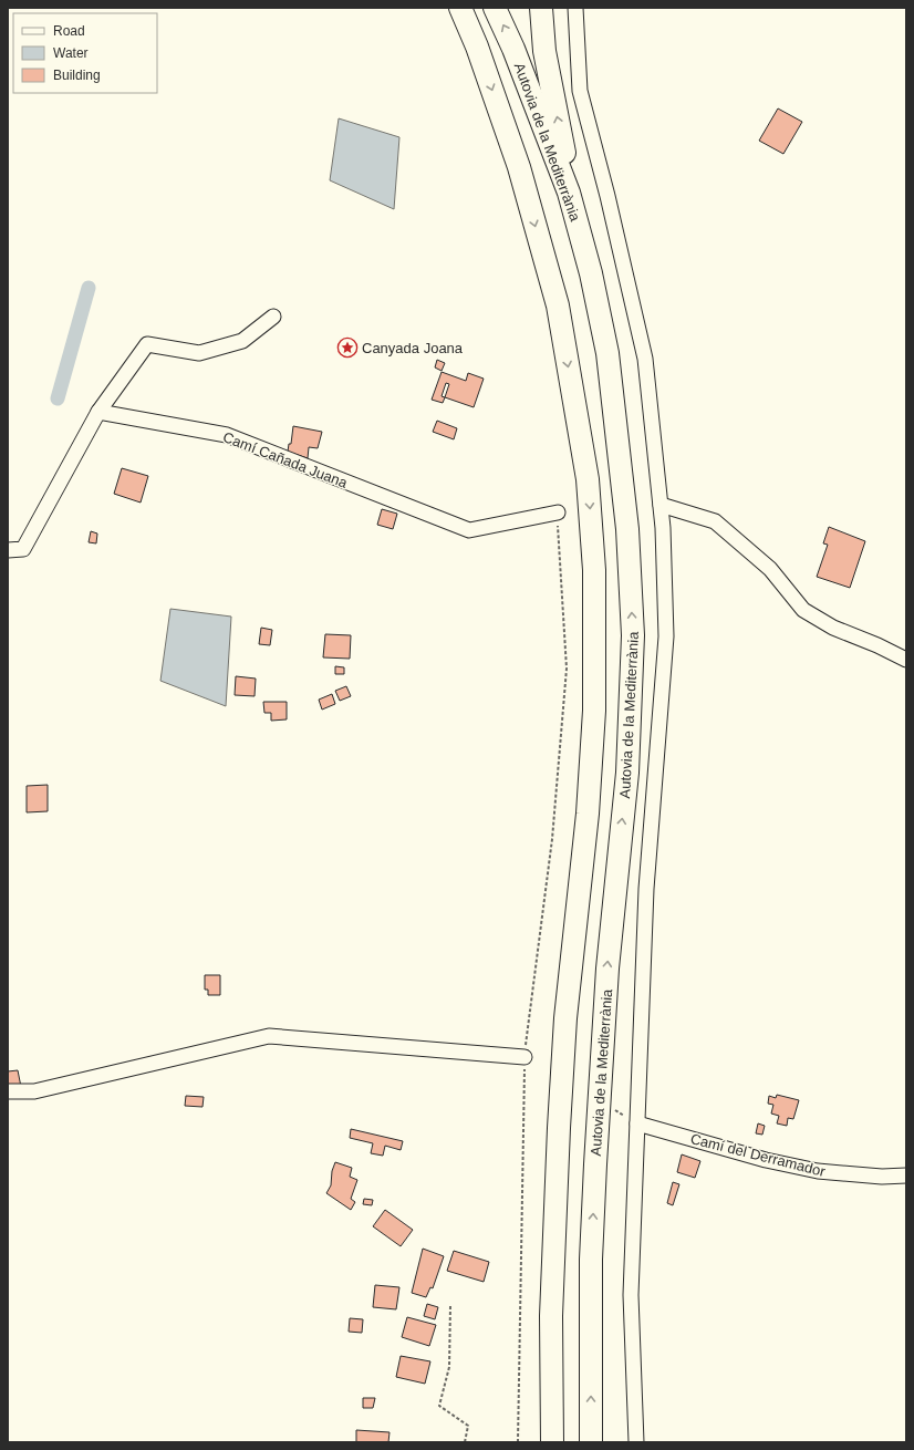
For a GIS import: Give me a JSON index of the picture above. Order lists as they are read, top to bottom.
{
  "streets": {
    "highway": ["Autovia de la Mediterrània"],
    "street": ["Camí Cañada Juana", "Camí del Derramador"]
  },
  "places": {
    "place": ["Canyada Joana"]
  },
  "legend": ["Road", "Water", "Building"]
}
